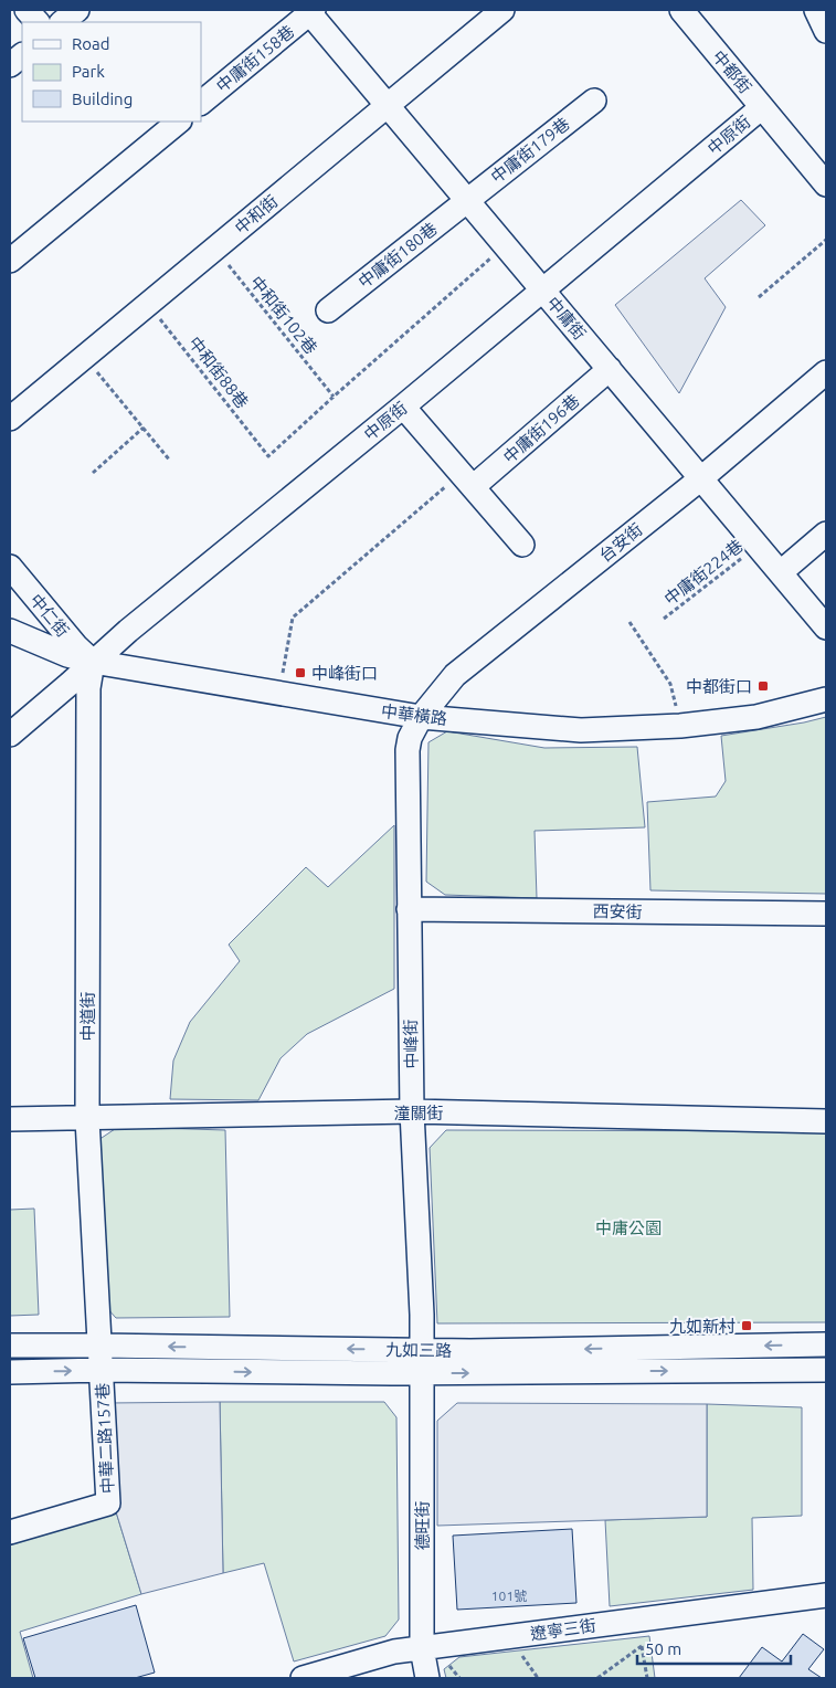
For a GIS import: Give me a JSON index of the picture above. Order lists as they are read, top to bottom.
{
  "streets": {
    "street": [
      "中庸街158巷",
      "中都街",
      "中原街",
      "中庸街179巷",
      "中和街",
      "中庸街180巷",
      "中庸街",
      "中庸街196巷",
      "台安街",
      "中仁街",
      "中華橫路",
      "西安街",
      "中道街",
      "中峰街",
      "潼關街",
      "九如三路",
      "中華二路157巷",
      "德旺街",
      "遼寧三街"
    ],
    "path": ["中和街102巷", "中和街88巷", "中庸街224巷"]
  },
  "crossings": [
    ["中庸街158巷", "中庸街"],
    ["中都街", "中原街"],
    ["中原街", "中庸街"],
    ["中原街", "中仁街"],
    ["中原街", "中華橫路"],
    ["中原街", "中道街"],
    ["中庸街179巷", "中庸街180巷"],
    ["中庸街179巷", "中庸街"],
    ["中和街", "中和街102巷"],
    ["中和街", "中庸街"],
    ["中和街", "中和街88巷"],
    ["中庸街180巷", "中庸街"],
    ["中和街102巷", "中和街88巷"],
    ["中庸街", "中庸街196巷"],
    ["中庸街", "台安街"],
    ["中庸街", "中庸街224巷"],
    ["台安街", "中華橫路"],
    ["台安街", "中峰街"],
    ["中仁街", "中華橫路"],
    ["中仁街", "中道街"],
    ["中華橫路", "中道街"],
    ["中華橫路", "中峰街"],
    ["西安街", "中峰街"],
    ["中道街", "潼關街"],
    ["中道街", "九如三路"],
    ["中道街", "中華二路157巷"],
    ["中峰街", "潼關街"],
    ["中峰街", "九如三路"],
    ["中峰街", "德旺街"],
    ["九如三路", "中華二路157巷"],
    ["九如三路", "德旺街"],
    ["德旺街", "遼寧三街"]
  ],
  "parks": ["中庸公園"],
  "places": {
    "transit": ["中峰街口", "中都街口", "九如新村"]
  },
  "house_numbers": ["101號"],
  "legend": ["Road", "Park", "Building"],
  "scale_bar": "50 m"
}
